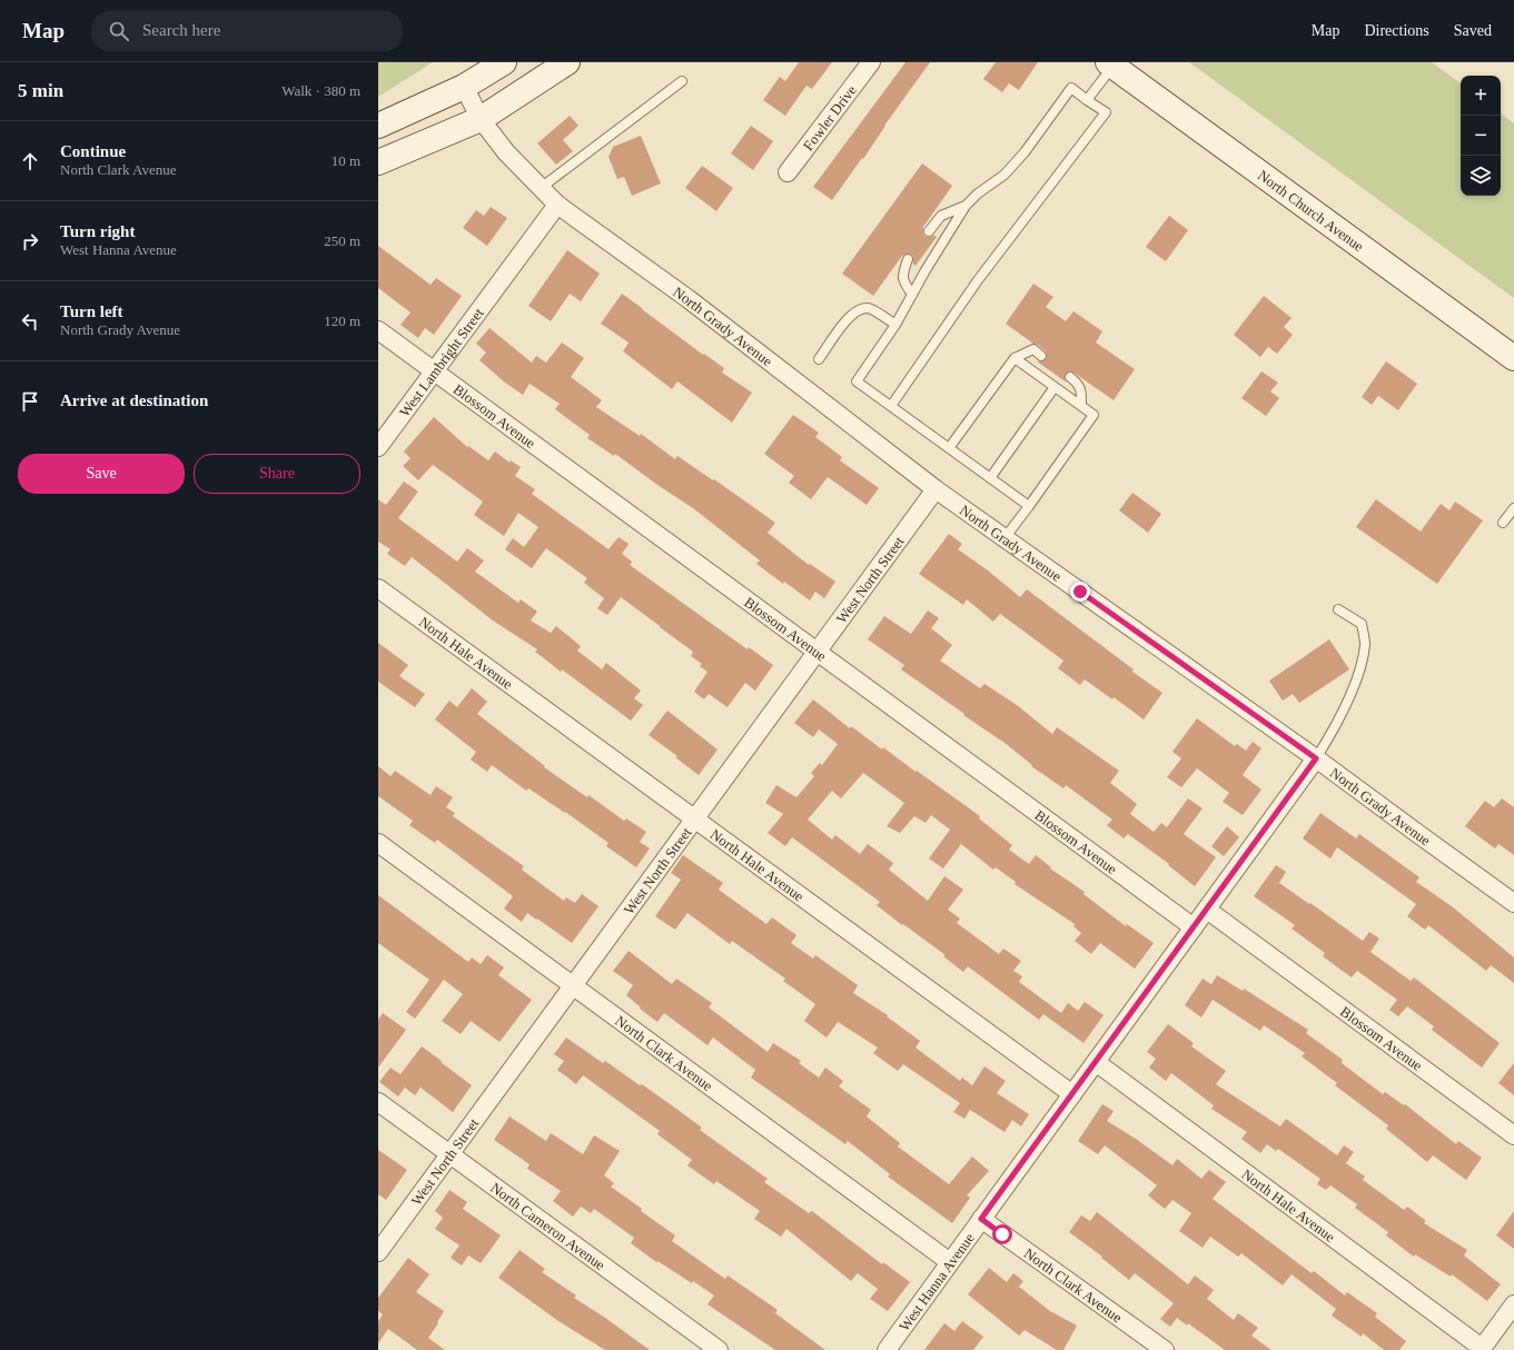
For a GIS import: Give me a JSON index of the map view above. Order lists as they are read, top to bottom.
{
  "streets": {
    "street": [
      "Fowler Drive",
      "North Church Avenue",
      "North Grady Avenue",
      "West Lambright Street",
      "Blossom Avenue",
      "West North Street",
      "North Hale Avenue",
      "North Clark Avenue",
      "North Cameron Avenue",
      "West Hanna Avenue"
    ]
  },
  "crossings": [
    ["North Grady Avenue", "West Lambright Street"],
    ["North Grady Avenue", "West North Street"],
    ["North Grady Avenue", "West Hanna Avenue"],
    ["West Lambright Street", "Blossom Avenue"],
    ["Blossom Avenue", "West North Street"],
    ["Blossom Avenue", "West Hanna Avenue"],
    ["West North Street", "North Hale Avenue"],
    ["West North Street", "North Clark Avenue"],
    ["West North Street", "North Cameron Avenue"],
    ["North Hale Avenue", "West Hanna Avenue"],
    ["North Clark Avenue", "West Hanna Avenue"]
  ],
  "page": {
    "header": "Map",
    "search": "Search here",
    "nav": ["Map", "Directions", "Saved"],
    "heading": ["5 min", "Walk · 380 m"],
    "map_buttons": ["+", "−"],
    "list": [
      ["Continue", "North Clark Avenue", "10 m"],
      ["Turn right", "West Hanna Avenue", "250 m"],
      ["Turn left", "North Grady Avenue", "120 m"],
      "Arrive at destination"
    ],
    "buttons": ["Save", "Share"]
  }
}
